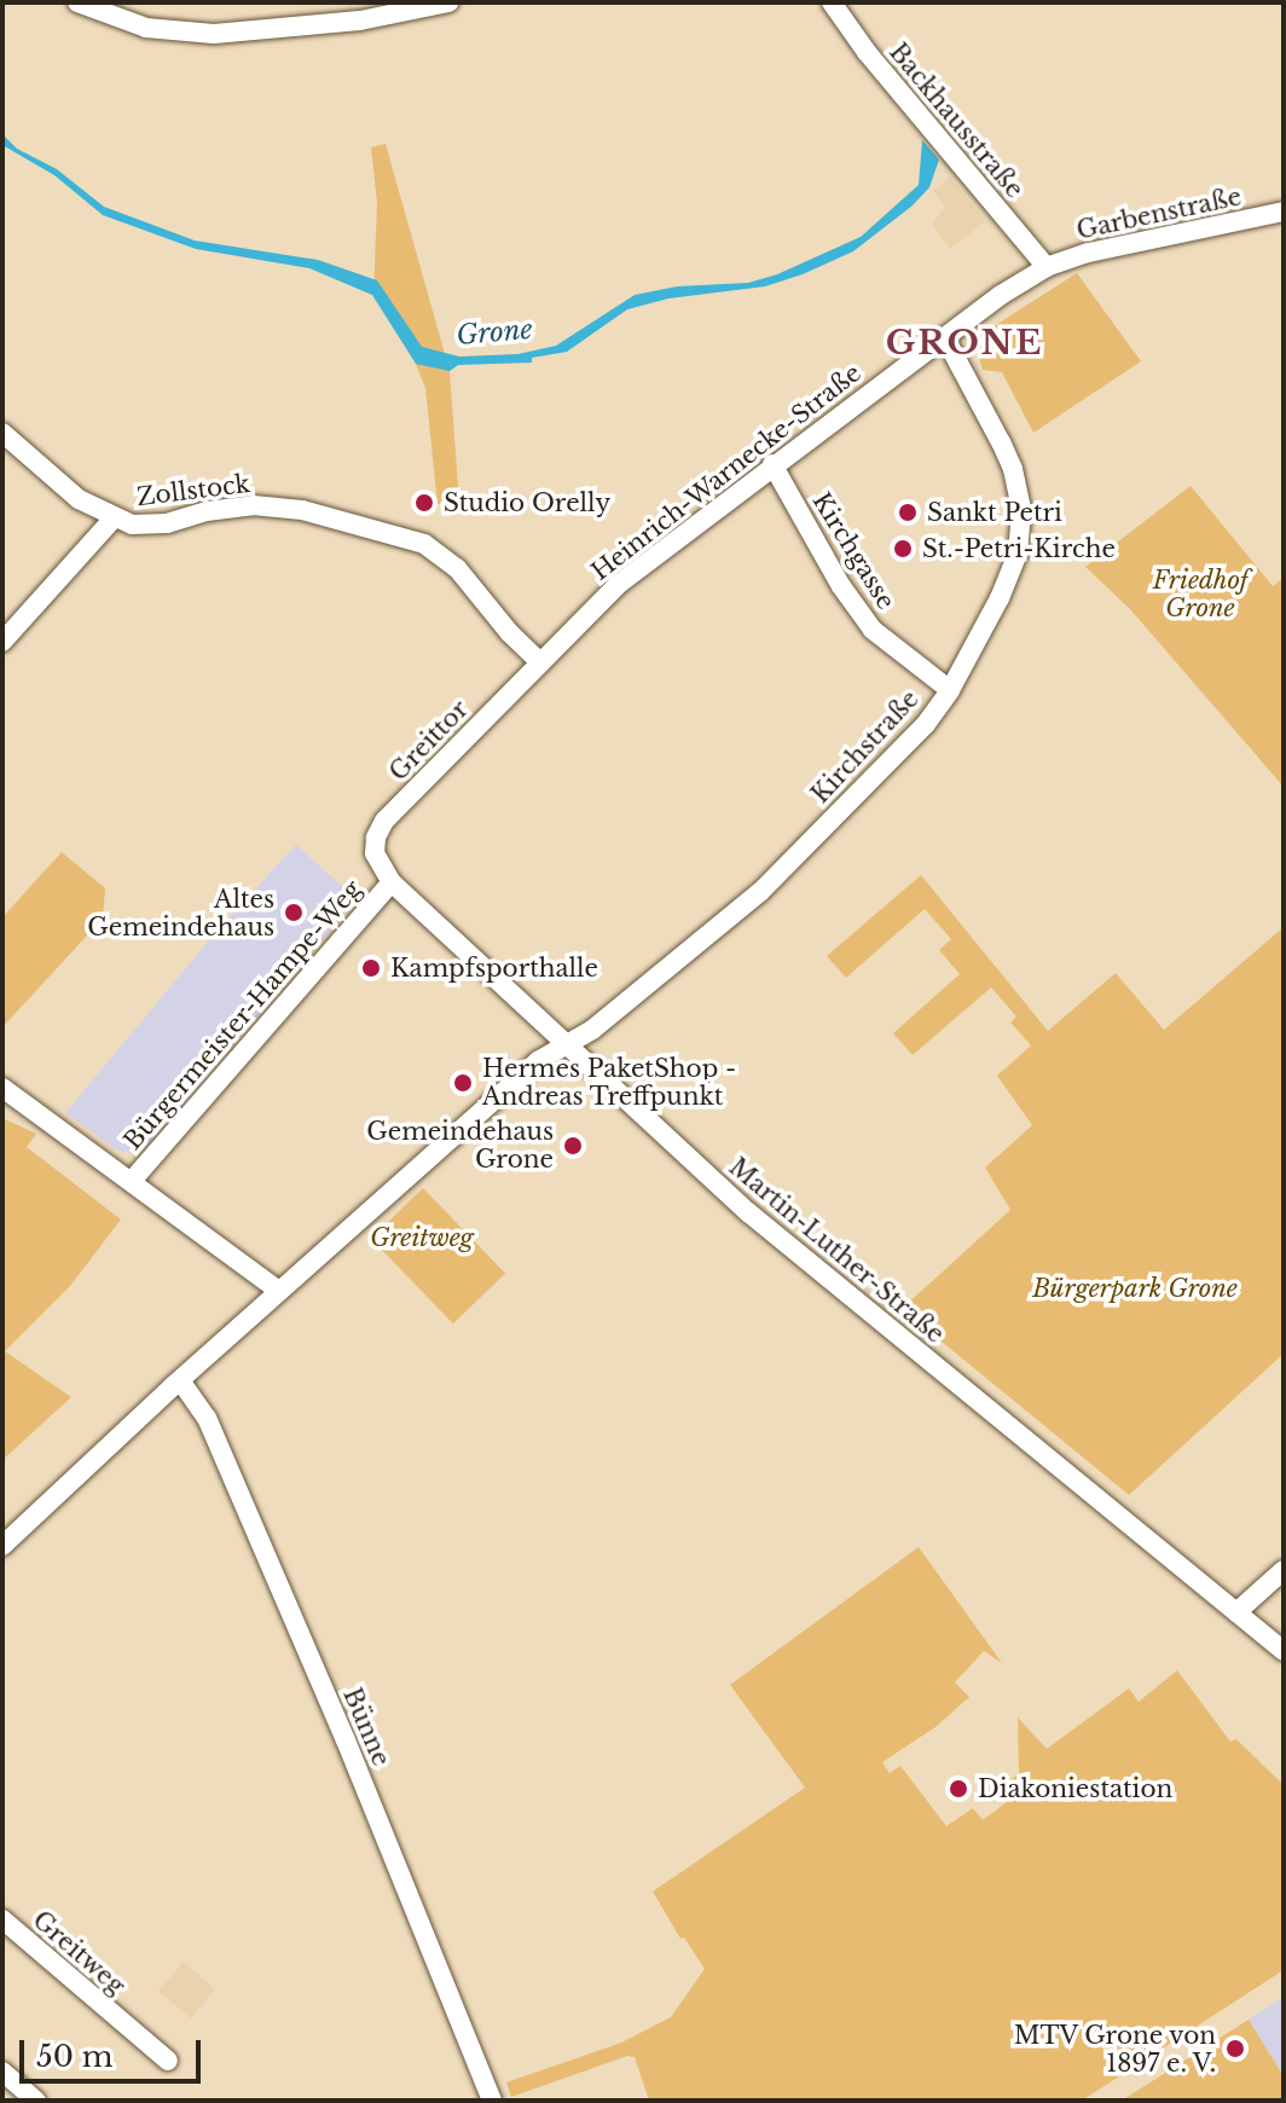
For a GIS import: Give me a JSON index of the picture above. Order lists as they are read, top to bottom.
{
  "streets": {
    "street": [
      "Backhausstraße",
      "Garbenstraße",
      "Heinrich-Warnecke-Straße",
      "Zollstock",
      "Kirchgasse",
      "Greittor",
      "Kirchstraße",
      "Bürgermeister-Hampe-Weg",
      "Martin-Luther-Straße",
      "Bünne",
      "Greitweg"
    ]
  },
  "crossings": [
    ["Backhausstraße", "Garbenstraße"],
    ["Backhausstraße", "Heinrich-Warnecke-Straße"],
    ["Garbenstraße", "Heinrich-Warnecke-Straße"],
    ["Heinrich-Warnecke-Straße", "Zollstock"],
    ["Heinrich-Warnecke-Straße", "Kirchgasse"],
    ["Heinrich-Warnecke-Straße", "Greittor"],
    ["Heinrich-Warnecke-Straße", "Kirchstraße"],
    ["Zollstock", "Greittor"],
    ["Kirchgasse", "Kirchstraße"],
    ["Greittor", "Bürgermeister-Hampe-Weg"],
    ["Greittor", "Martin-Luther-Straße"],
    ["Kirchstraße", "Martin-Luther-Straße"],
    ["Bürgermeister-Hampe-Weg", "Martin-Luther-Straße"]
  ],
  "districts": ["GRONE"],
  "water": ["Grone"],
  "parks": ["Friedhof Grone", "Greitweg", "Bürgerpark Grone"],
  "places": [
    "Studio Orelly",
    "Sankt Petri",
    "St.-Petri-Kirche",
    "Altes Gemeindehaus",
    "Kampfsporthalle",
    "Hermes PaketShop - Andreas Treffpunkt",
    "Gemeindehaus Grone",
    "Diakoniestation",
    "MTV Grone von 1897 e. V."
  ],
  "scale_bar": "50 m"
}
